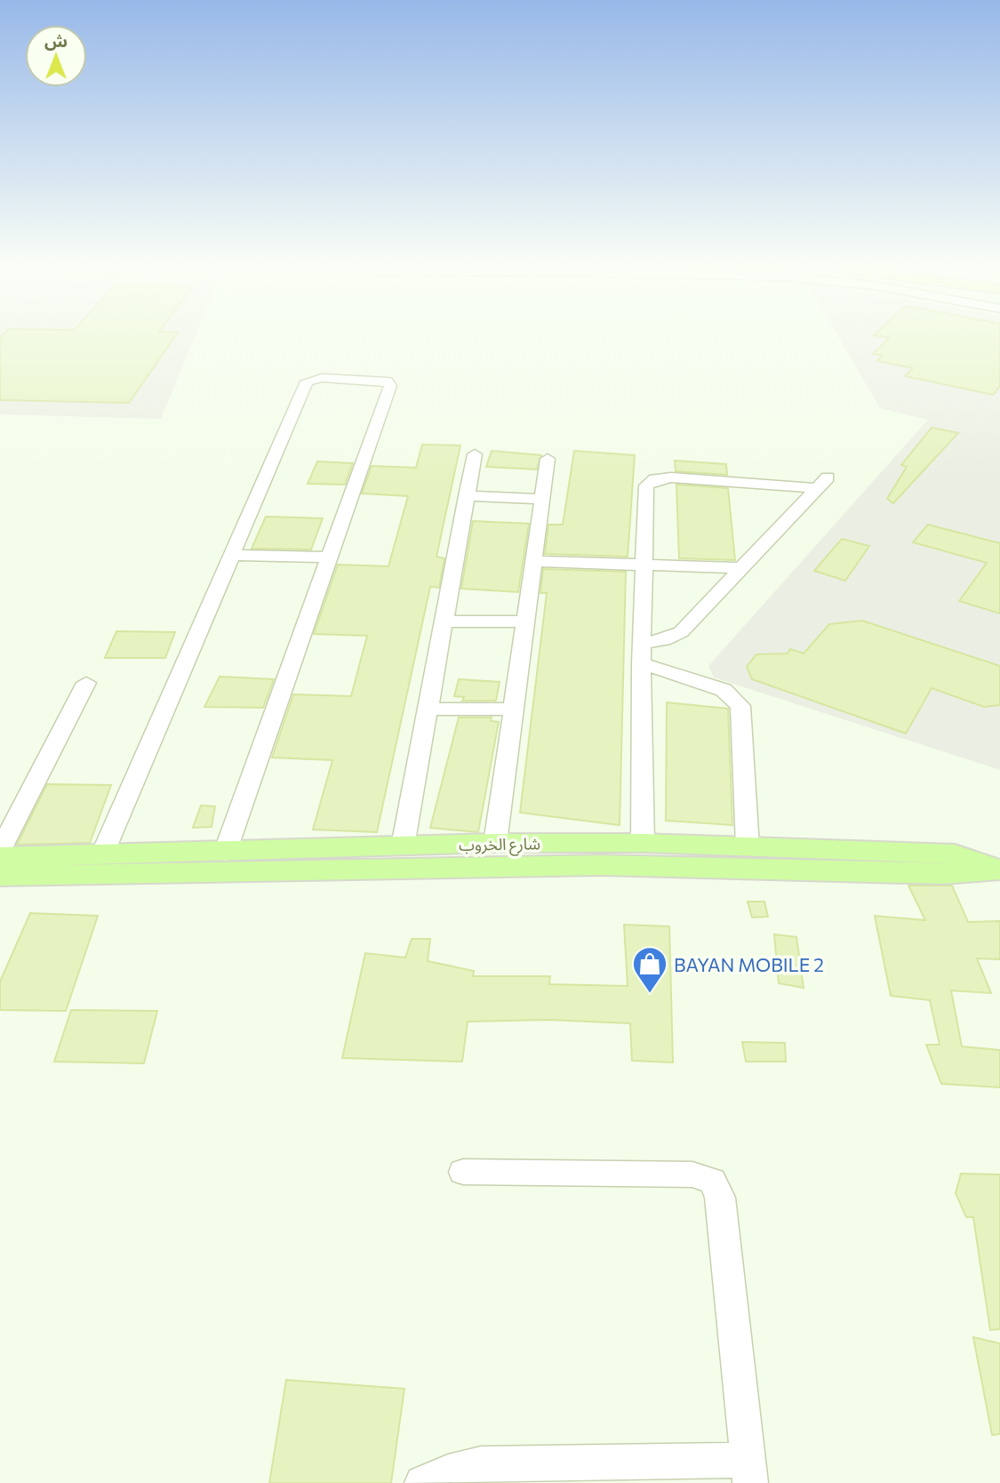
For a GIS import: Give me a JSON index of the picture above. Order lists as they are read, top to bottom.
{
  "streets": {
    "main road": ["شارع الخروب"]
  },
  "places": {
    "shop": ["BAYAN MOBILE 2"]
  },
  "north": "top"
}
